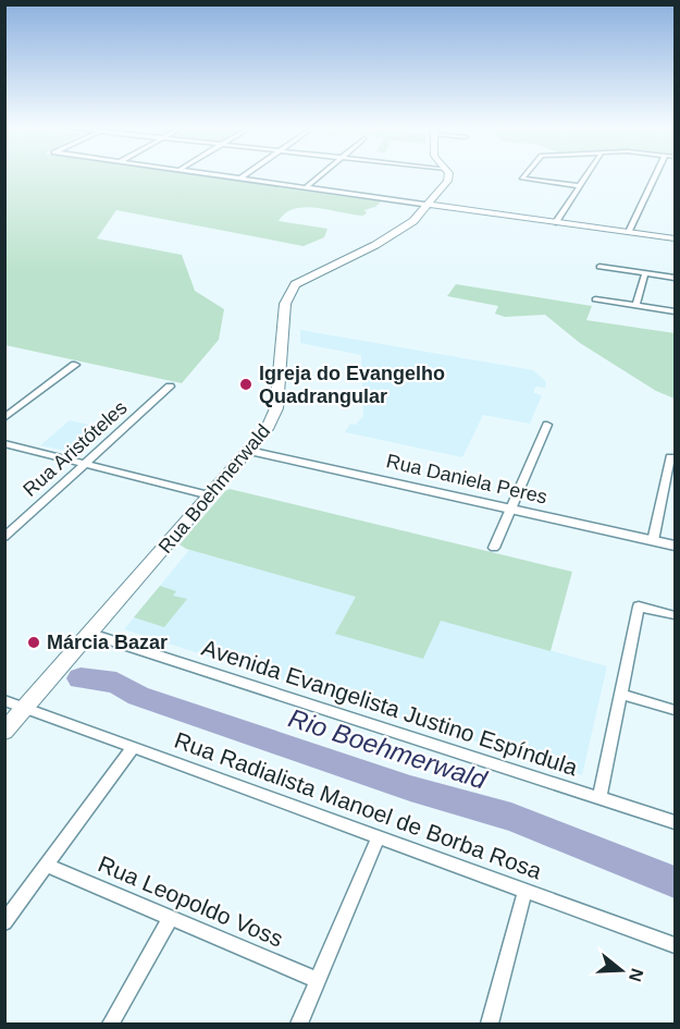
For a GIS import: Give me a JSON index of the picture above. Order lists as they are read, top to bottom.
{
  "streets": {
    "main road": ["Rua Boehmerwald"],
    "street": [
      "Rua Aristóteles",
      "Rua Daniela Peres",
      "Avenida Evangelista Justino Espíndula",
      "Rua Radialista Manoel de Borba Rosa",
      "Rua Leopoldo Voss"
    ]
  },
  "crossings": [
    ["Rua Daniela Peres", "Rua Boehmerwald"],
    ["Rua Boehmerwald", "Avenida Evangelista Justino Espíndula"],
    ["Rua Boehmerwald", "Rua Radialista Manoel de Borba Rosa"]
  ],
  "water": ["Rio Boehmerwald"],
  "places": ["Igreja do Evangelho Quadrangular", "Márcia Bazar"],
  "north": "right"
}
